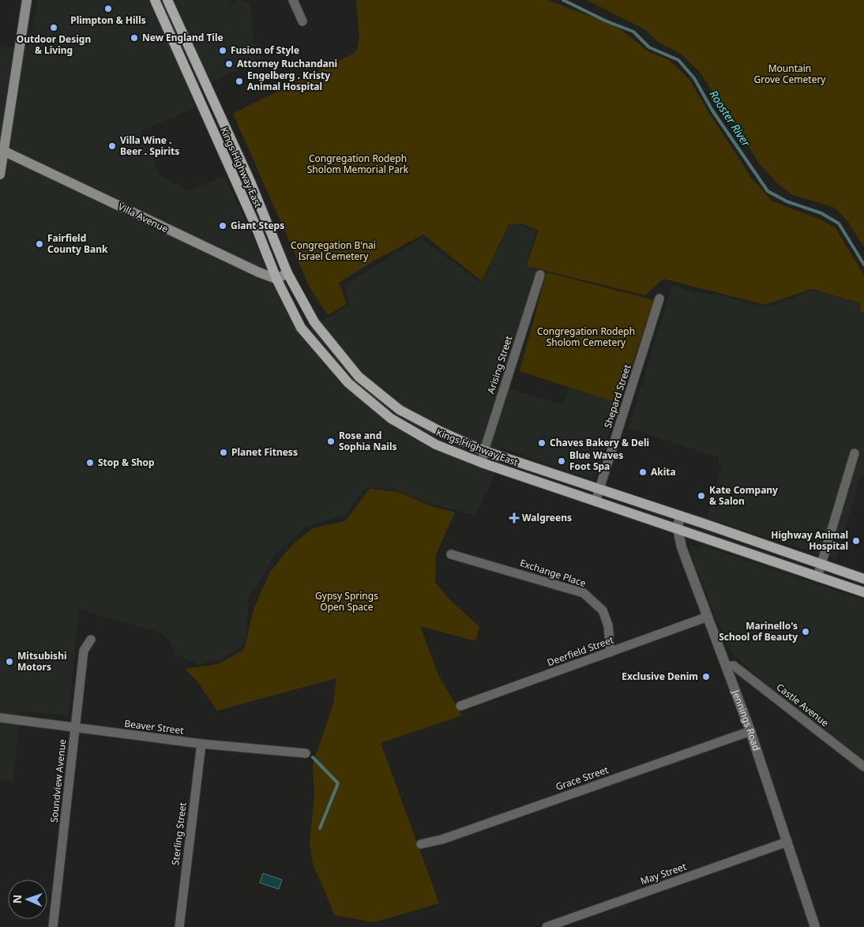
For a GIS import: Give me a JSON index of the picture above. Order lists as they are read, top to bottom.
{
  "streets": {
    "main road": ["Kings Highway East", "Villa Avenue"],
    "street": [
      "Arising Street",
      "Shepard Street",
      "Exchange Place",
      "Deerfield Street",
      "Castle Avenue",
      "Jennings Road",
      "Beaver Street",
      "Grace Street",
      "Soundview Avenue",
      "Sterling Street",
      "May Street"
    ]
  },
  "crossings": [
    ["Kings Highway East", "Villa Avenue"],
    ["Kings Highway East", "Arising Street"],
    ["Kings Highway East", "Shepard Street"],
    ["Kings Highway East", "Jennings Road"],
    ["Exchange Place", "Deerfield Street"],
    ["Deerfield Street", "Jennings Road"],
    ["Castle Avenue", "Jennings Road"],
    ["Jennings Road", "Grace Street"],
    ["Jennings Road", "May Street"],
    ["Beaver Street", "Soundview Avenue"],
    ["Beaver Street", "Sterling Street"]
  ],
  "water": ["Rooster River"],
  "parks": [
    "Mountain Grove Cemetery",
    "Congregation Rodeph Sholom Memorial Park",
    "Congregation B'nai Israel Cemetery",
    "Congregation Rodeph Sholom Cemetery",
    "Gypsy Springs Open Space"
  ],
  "places": {
    "other": [
      "Plimpton & Hills",
      "Outdoor Design & Living",
      "New England Tile",
      "Fusion of Style",
      "Attorney Ruchandani",
      "Engelberg . Kristy Animal Hospital",
      "Villa Wine . Beer . Spirits",
      "Giant Steps",
      "Fairfield County Bank",
      "Rose and Sophia Nails",
      "Chaves Bakery & Deli",
      "Planet Fitness",
      "Blue Waves Foot Spa",
      "Stop & Shop",
      "Akita",
      "Kate Company & Salon",
      "Highway Animal Hospital",
      "Marinello's School of Beauty",
      "Mitsubishi Motors",
      "Exclusive Denim"
    ],
    "health": ["Walgreens"]
  },
  "north": "left"
}
